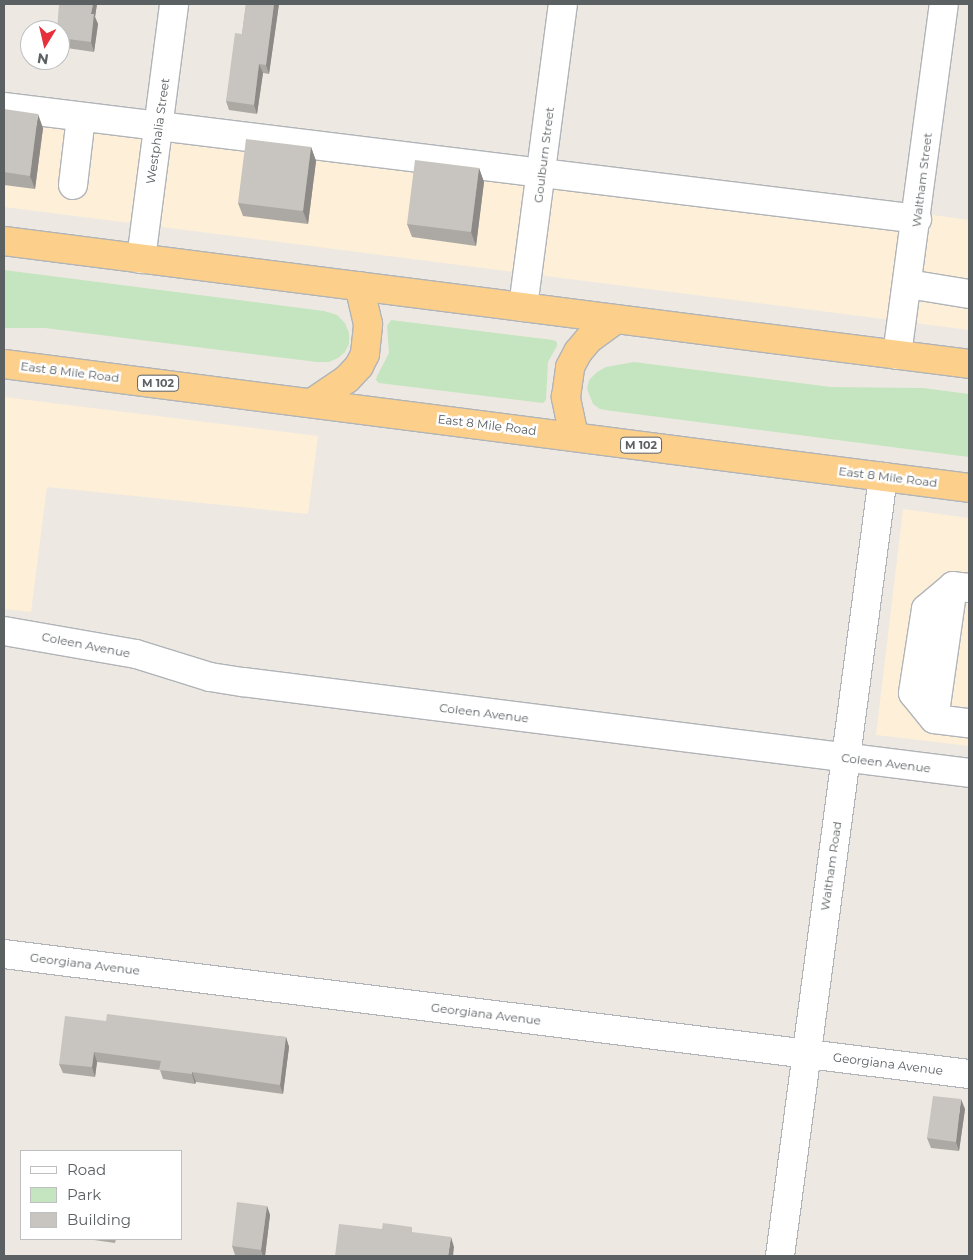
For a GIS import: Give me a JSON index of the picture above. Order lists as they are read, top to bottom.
{
  "streets": {
    "highway": ["East 8 Mile Road", "M 102"],
    "street": [
      "Westphalia Street",
      "Goulburn Street",
      "Waltham Street",
      "Coleen Avenue",
      "Waltham Road",
      "Georgiana Avenue"
    ]
  },
  "crossings": [
    ["East 8 Mile Road", "Waltham Road"],
    ["Coleen Avenue", "Waltham Road"],
    ["Waltham Road", "Georgiana Avenue"]
  ],
  "legend": ["Road", "Park", "Building"],
  "north": "bottom"
}
